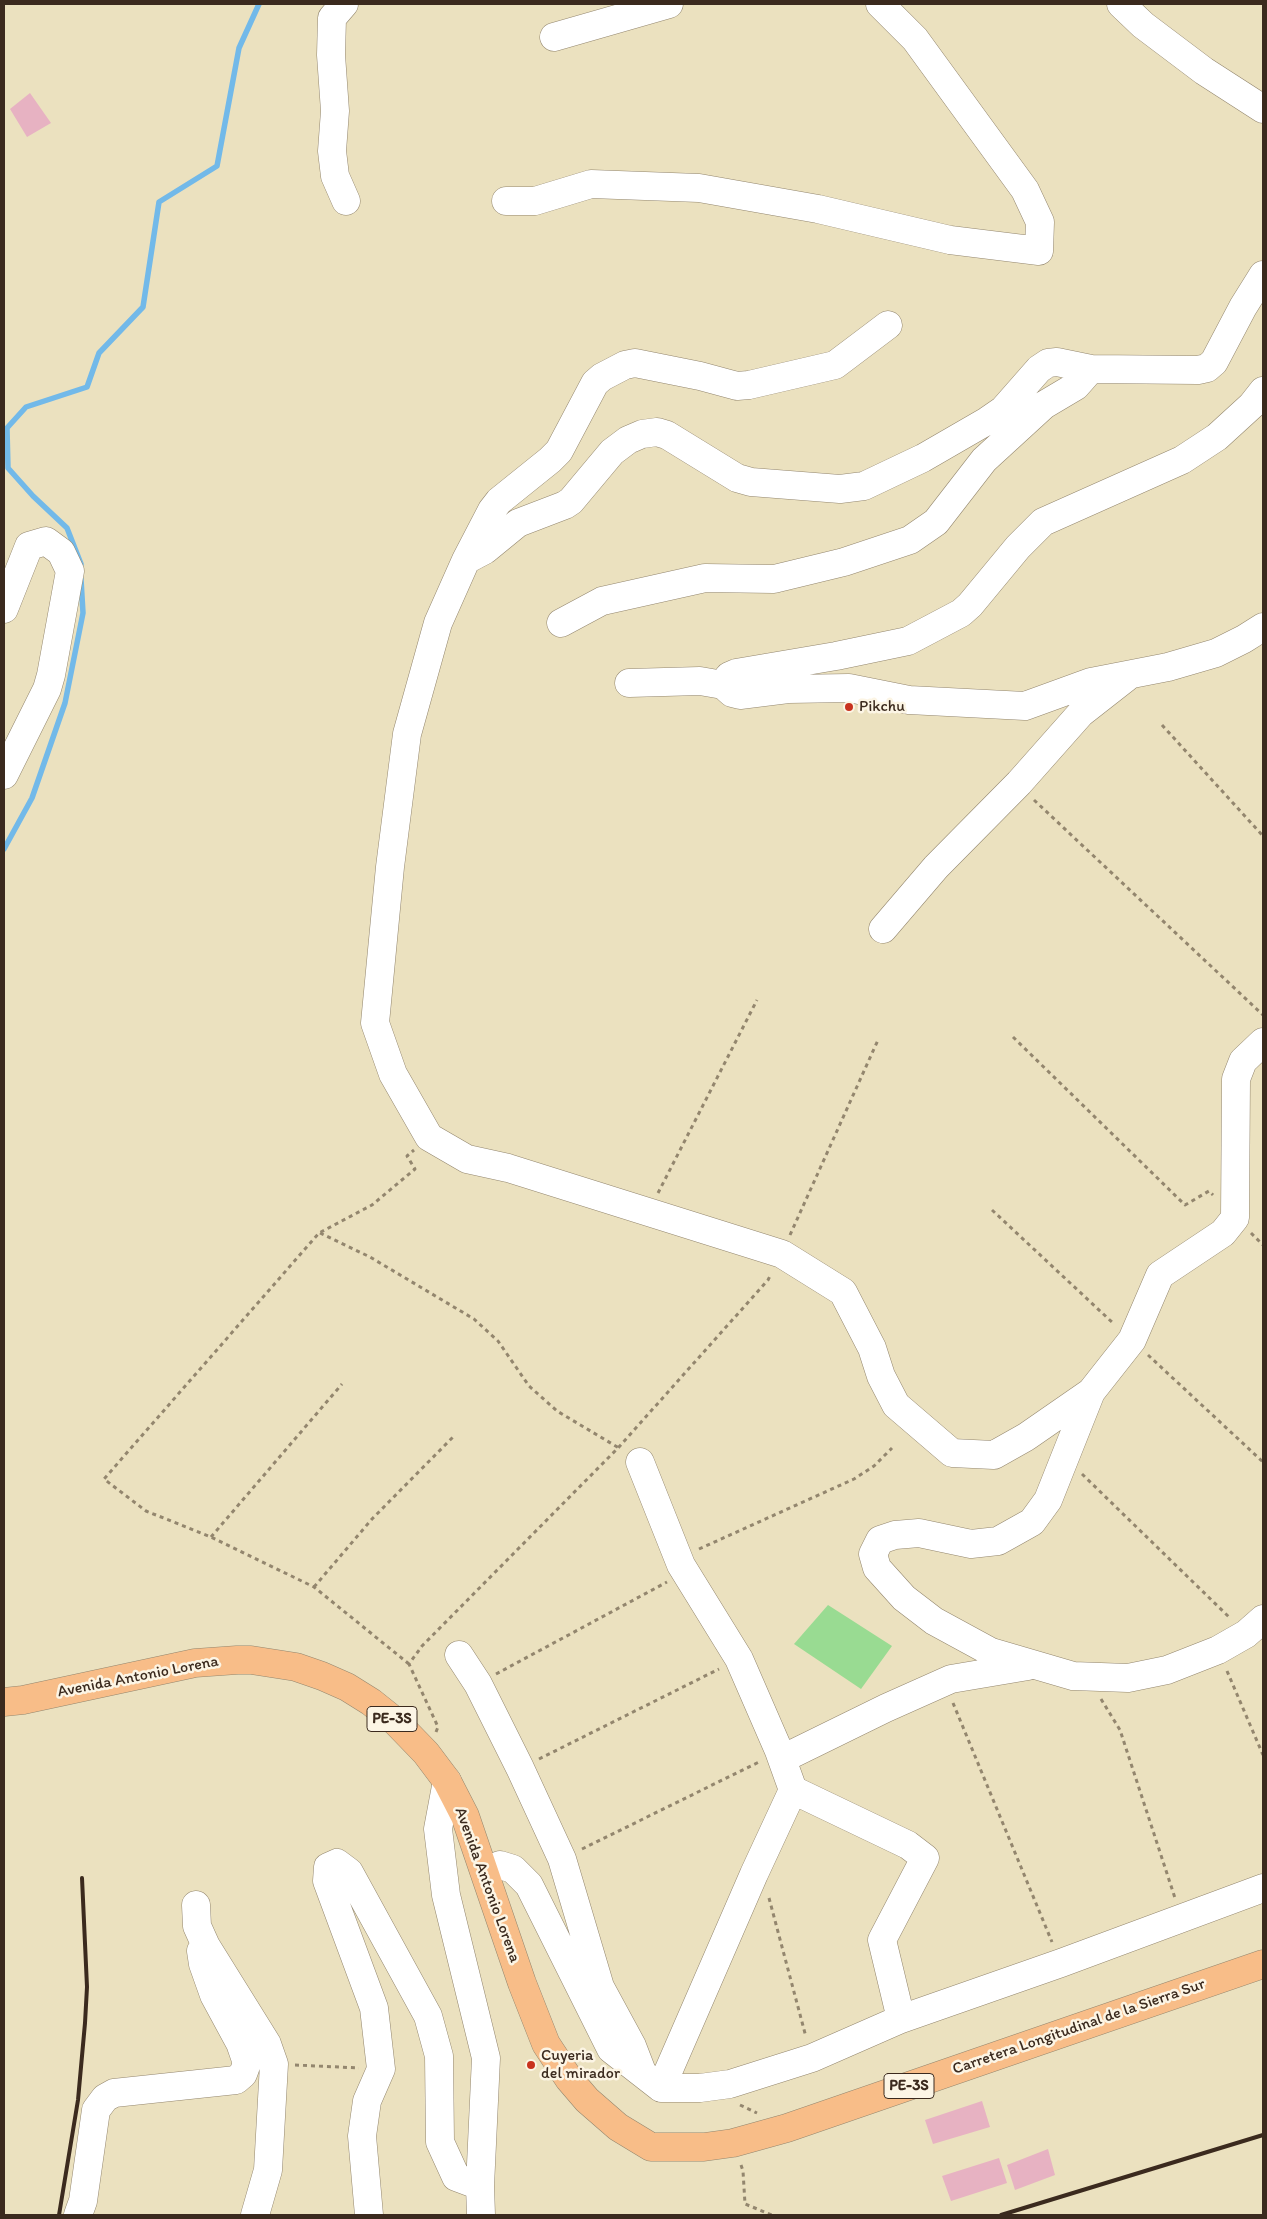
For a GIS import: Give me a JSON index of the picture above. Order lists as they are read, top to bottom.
{
  "streets": {
    "highway": ["Avenida Antonio Lorena", "PE-3S", "Carretera Longitudinal de la Sierra Sur"]
  },
  "crossings": [
    ["Avenida Antonio Lorena", "Carretera Longitudinal de la Sierra Sur"]
  ],
  "places": ["Pikchu", "Cuyeria del mirador"]
}
